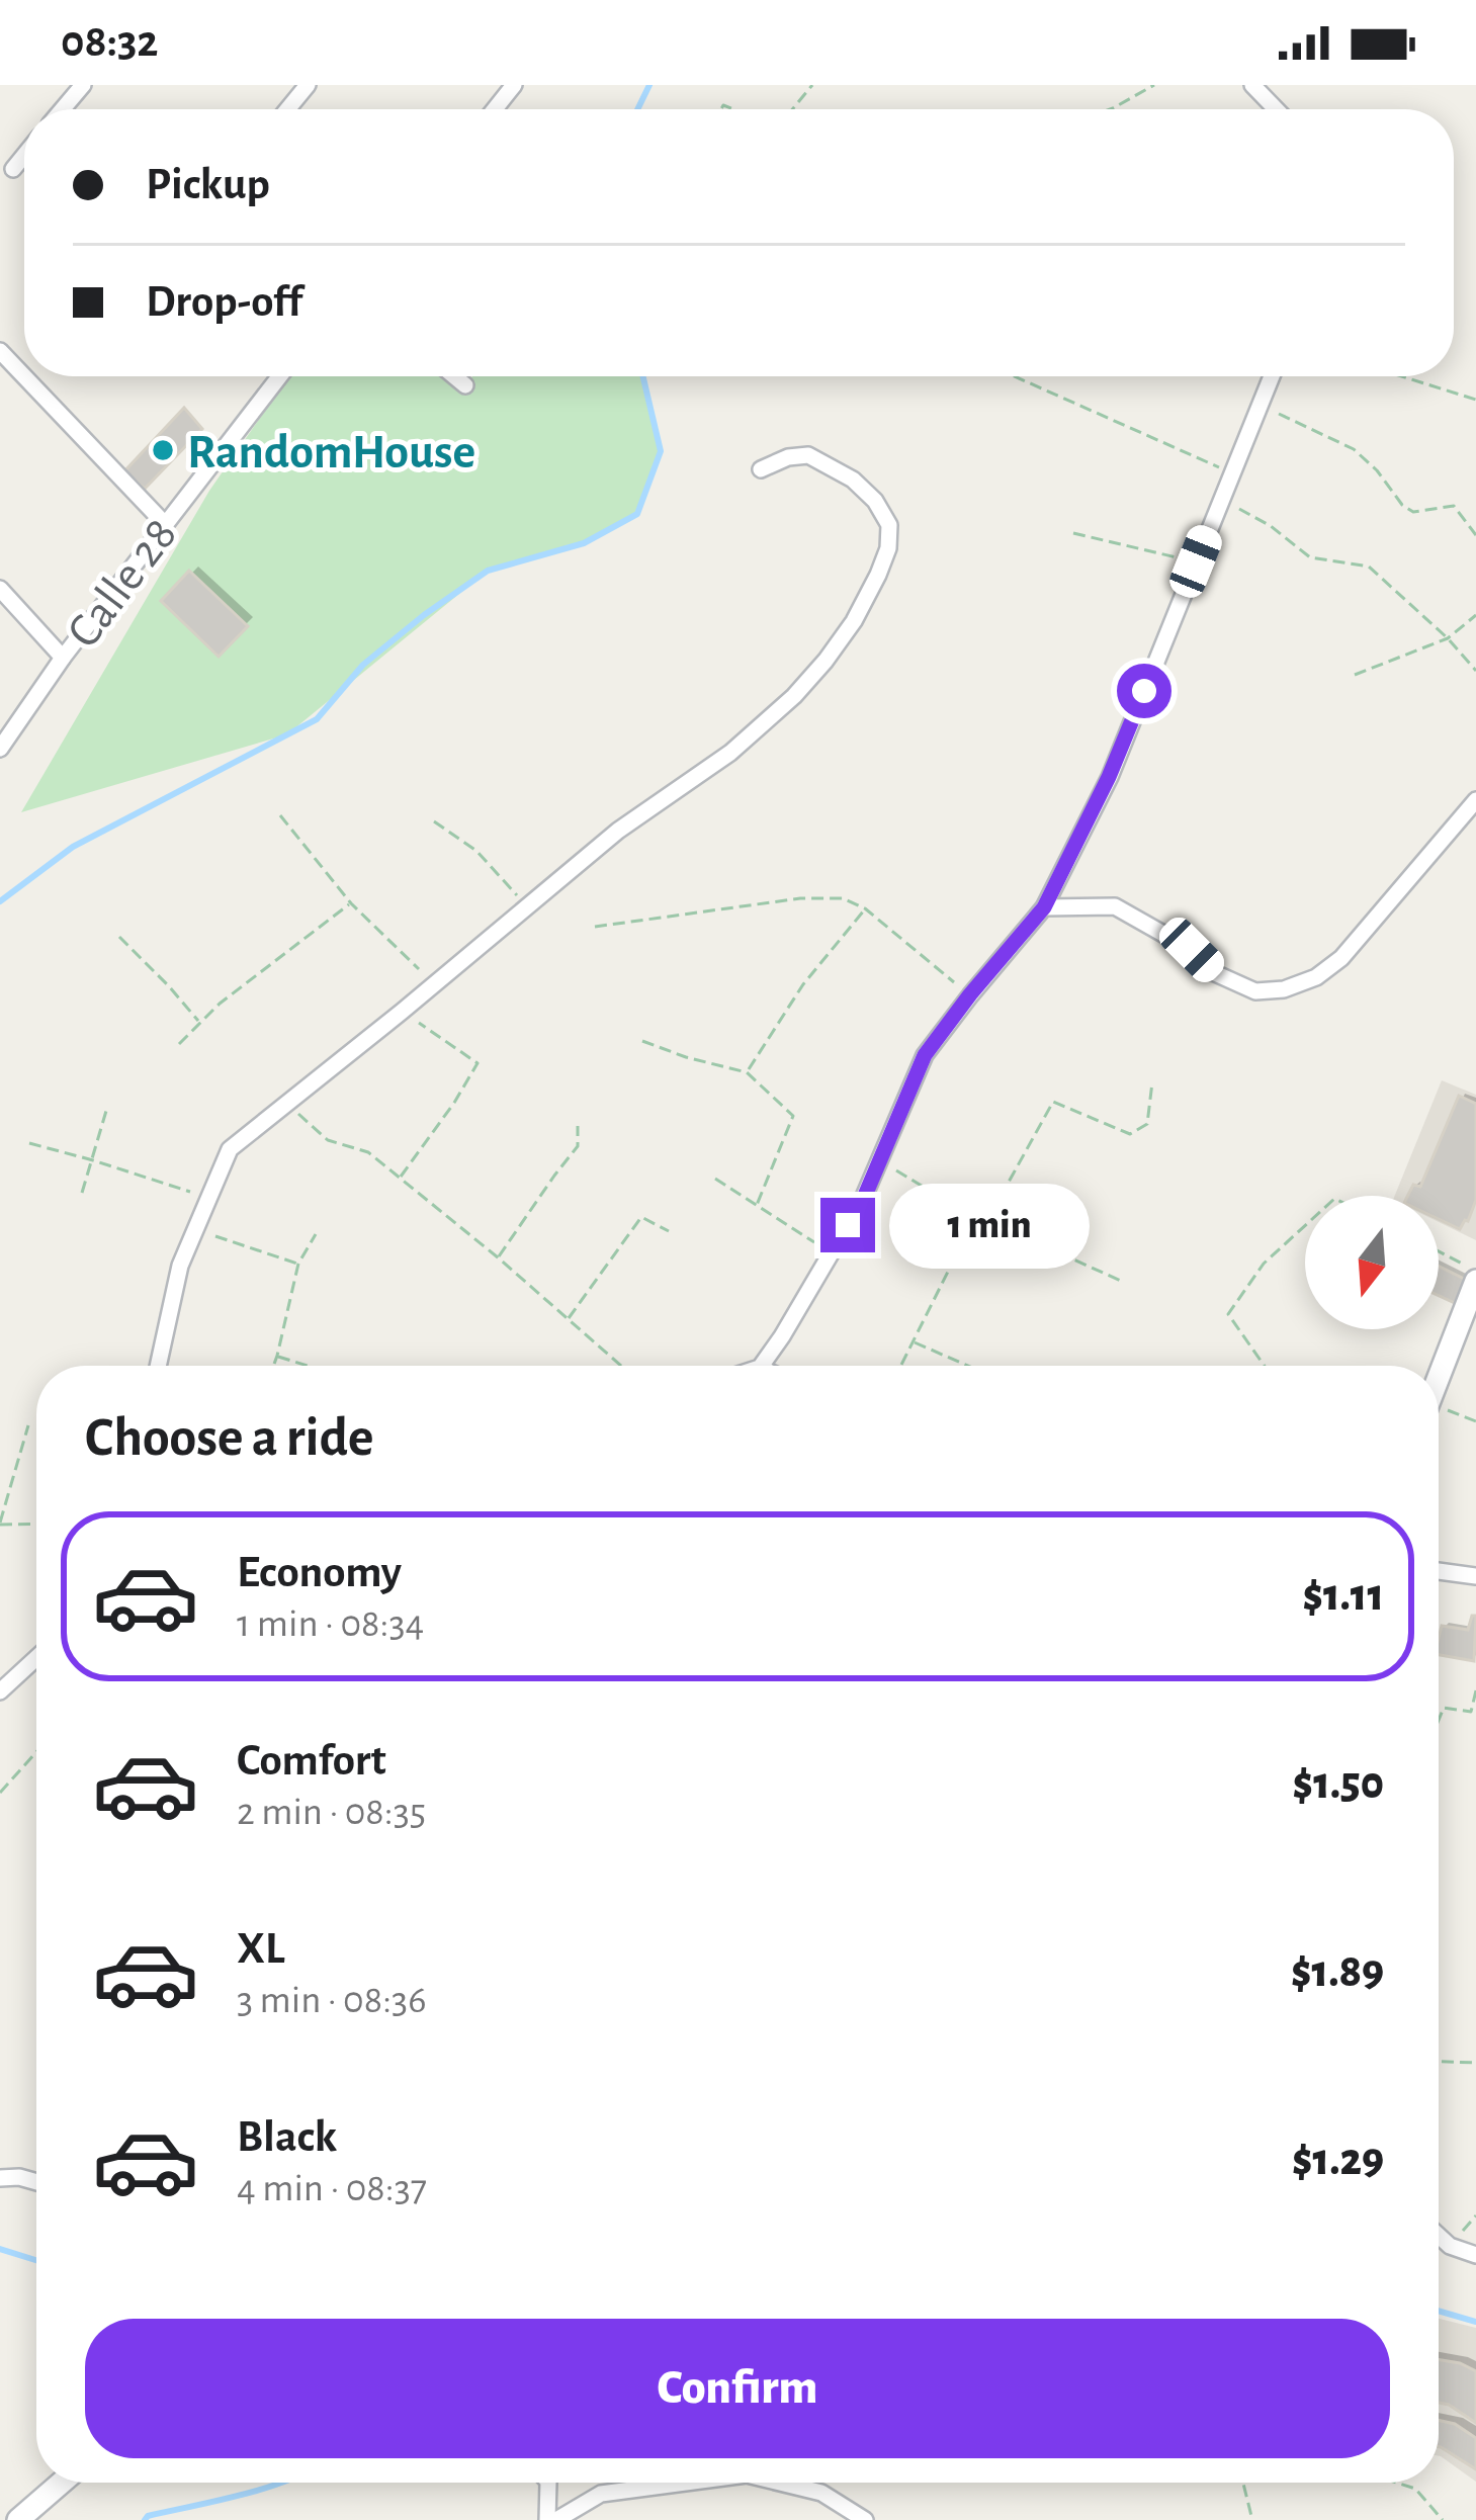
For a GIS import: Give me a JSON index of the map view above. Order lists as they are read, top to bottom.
{
  "streets": {
    "street": ["Calle 28"]
  },
  "places": ["RandomHouse"],
  "north": "bottom",
  "page": {
    "status": "08:32",
    "banner": ["Pickup", "Drop-off"],
    "bubble": "1 min",
    "heading": "Choose a ride",
    "list": [
      {
        "name": "Economy",
        "note": "1 min · 08:34",
        "value": "$1.11"
      },
      {
        "name": "Comfort",
        "note": "2 min · 08:35",
        "value": "$1.50"
      },
      {
        "name": "XL",
        "note": "3 min · 08:36",
        "value": "$1.89"
      },
      {
        "name": "Black",
        "note": "4 min · 08:37",
        "value": "$1.29"
      }
    ],
    "buttons": "Confirm"
  }
}
